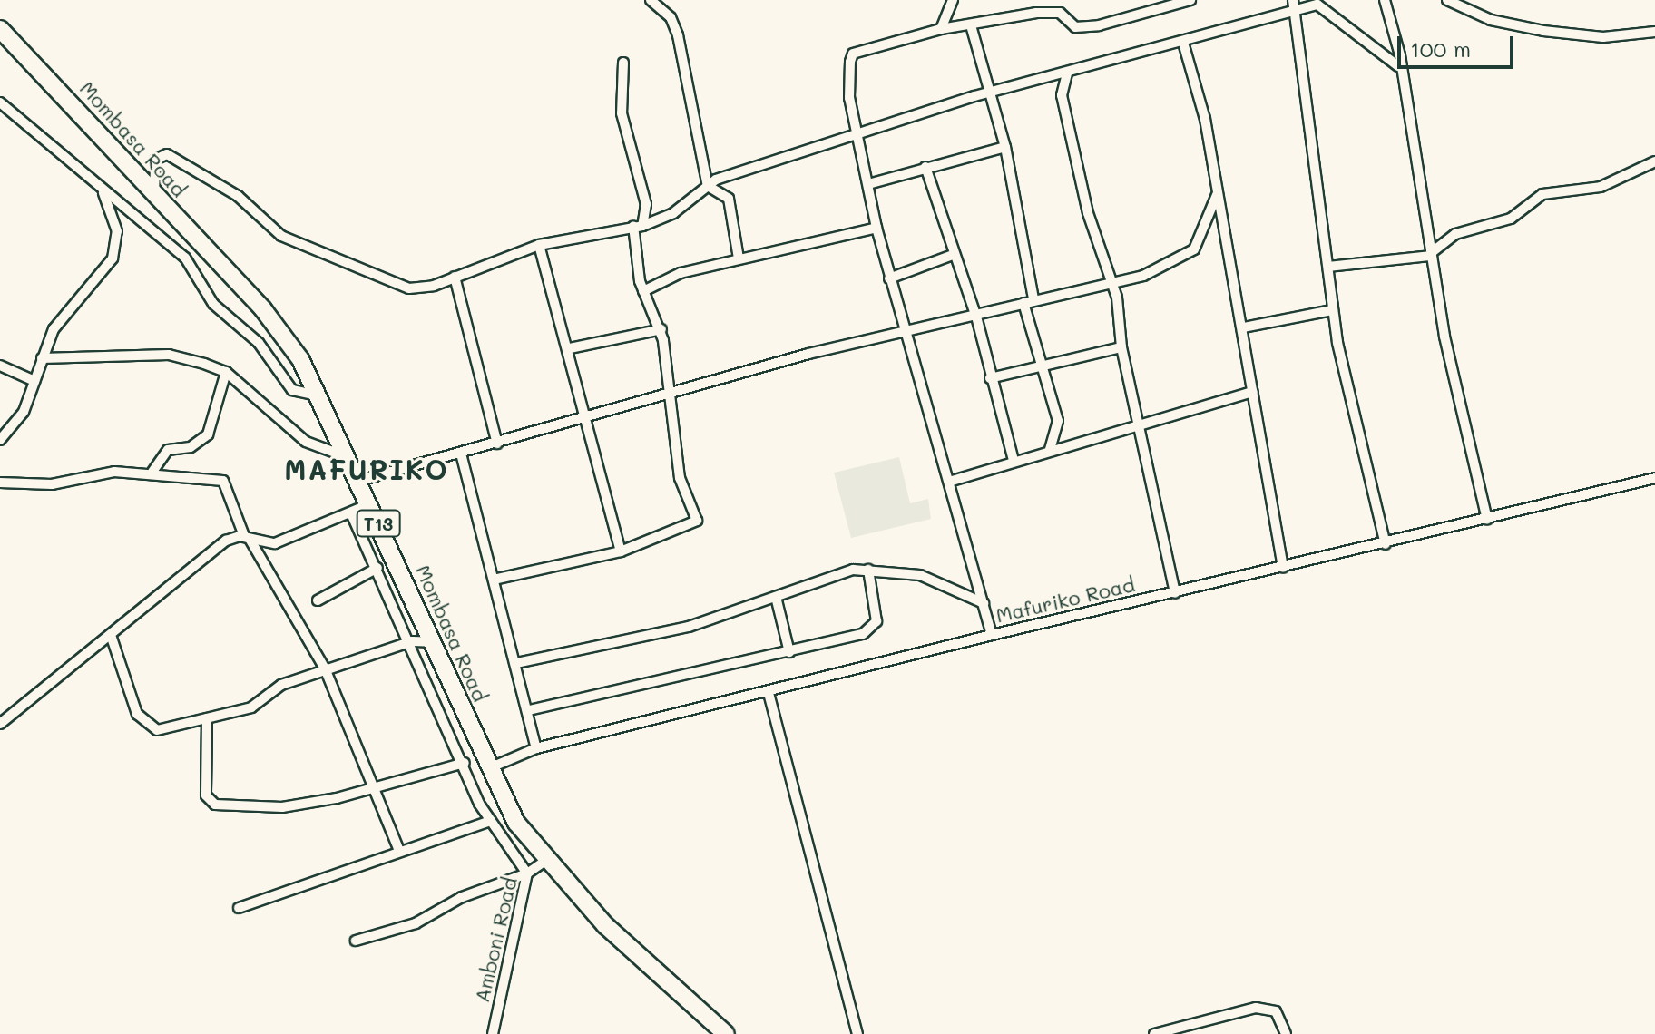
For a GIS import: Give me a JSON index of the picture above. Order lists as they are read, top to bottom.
{
  "streets": {
    "highway": ["Mombasa Road", "T13"],
    "street": ["Mafuriko Road", "Amboni Road"]
  },
  "crossings": [
    ["Mombasa Road", "Mafuriko Road"],
    ["Mombasa Road", "Amboni Road"]
  ],
  "districts": ["MAFURIKO"],
  "scale_bar": "100 m"
}
